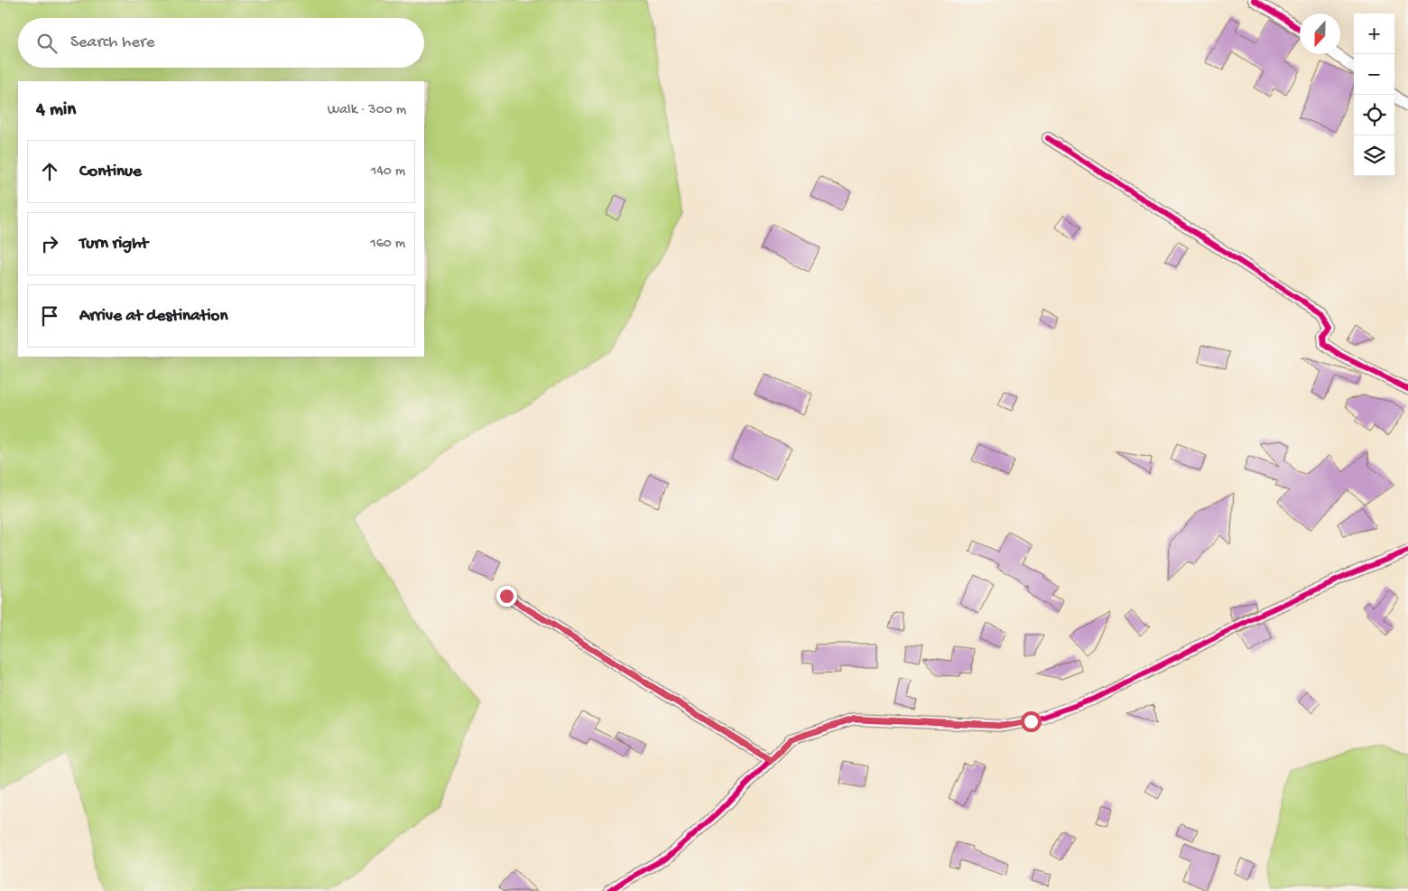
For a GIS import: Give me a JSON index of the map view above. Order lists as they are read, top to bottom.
{
  "north": "bottom",
  "page": {
    "map_buttons": ["+", "−"],
    "search": "Search here",
    "heading": ["4 min", "Walk · 300 m"],
    "list": [
      ["Continue", "140 m"],
      ["Turn right", "160 m"],
      "Arrive at destination"
    ]
  }
}
